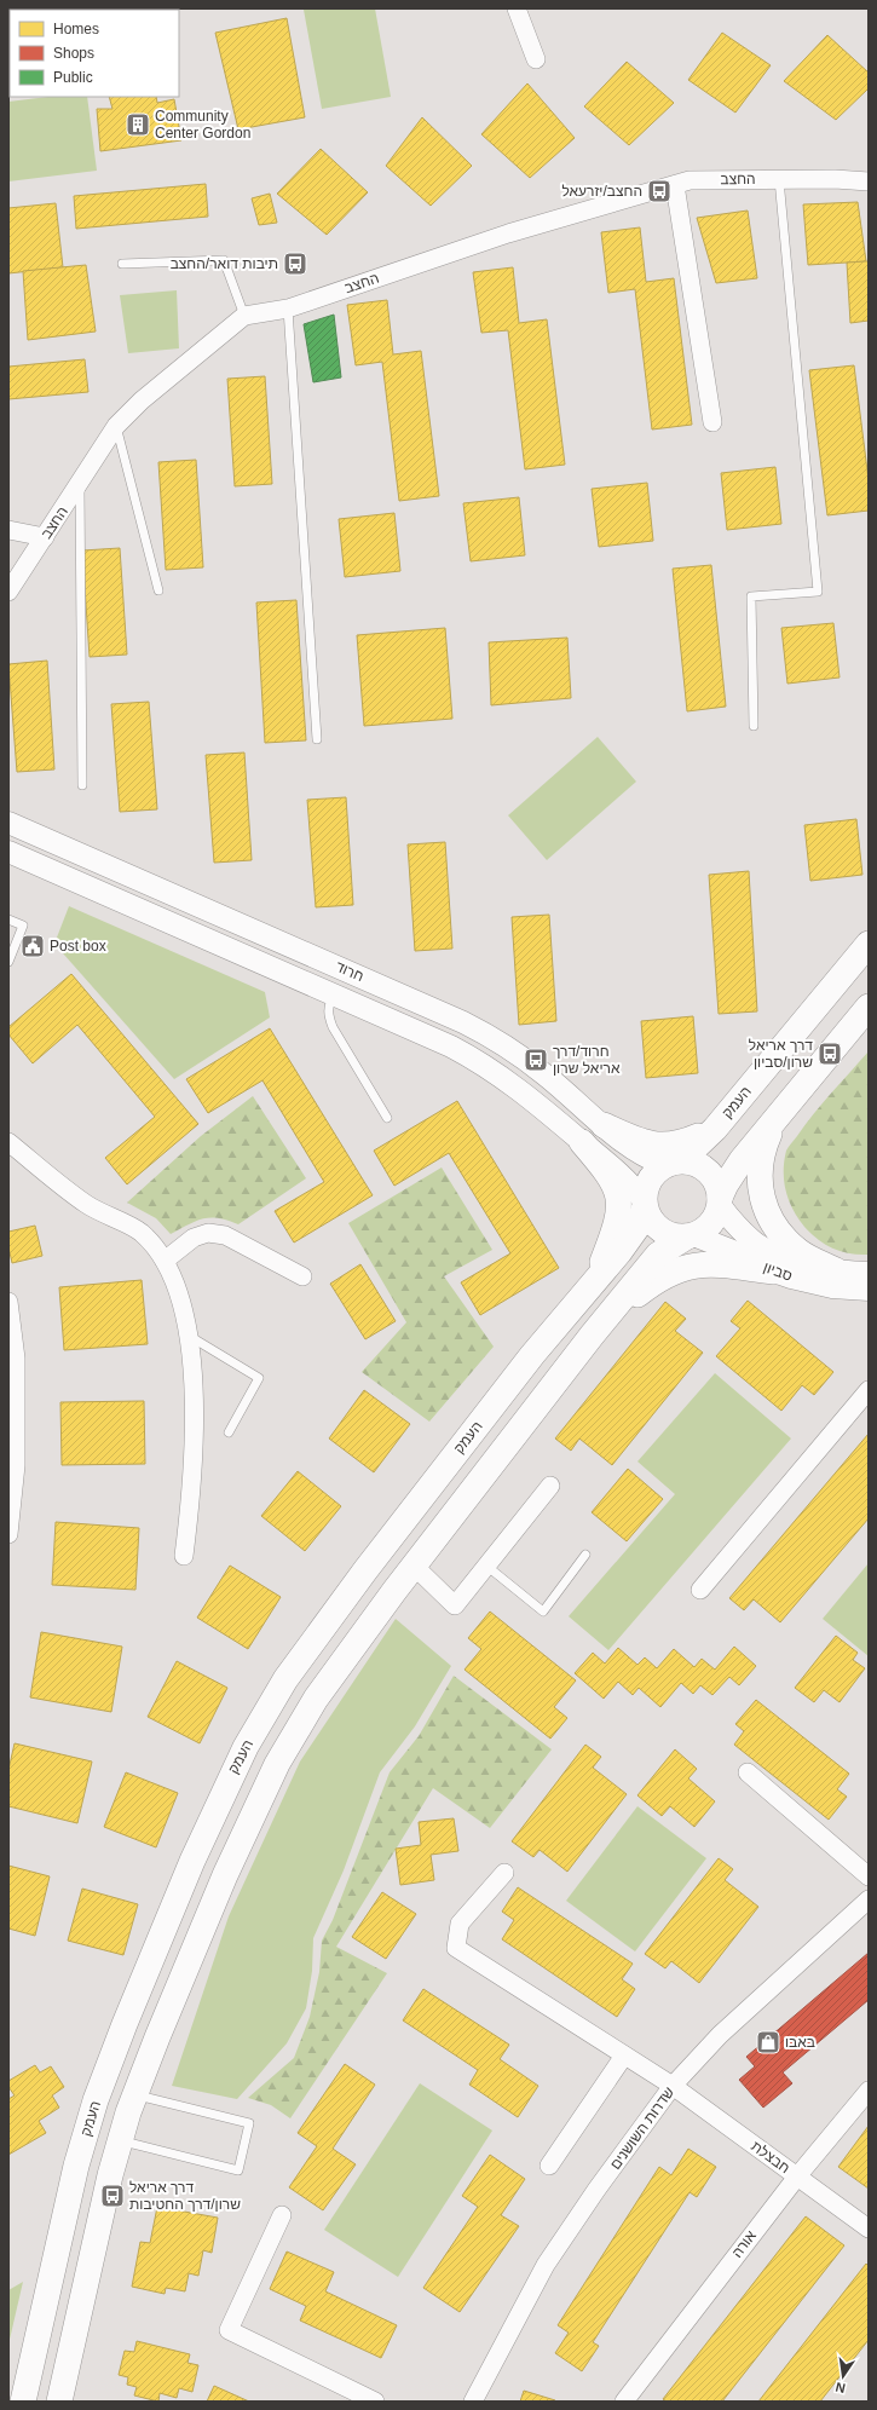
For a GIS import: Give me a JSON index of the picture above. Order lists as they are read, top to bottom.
{
  "streets": {
    "main road": ["העמק"],
    "street": [
      "החצב",
      "חרוד",
      "סביון",
      "שדרות השושנים",
      "חבצלת",
      "אורה"
    ]
  },
  "crossings": [
    ["חרוד", "העמק"],
    ["חרוד", "סביון"],
    ["העמק", "סביון"],
    ["שדרות השושנים", "חבצלת"],
    ["חבצלת", "אורה"]
  ],
  "places": {
    "building": ["Community Center Gordon"],
    "bus stop": [
      "החצב/יזרעאל",
      "תיבות דואר/החצב",
      "דרך אריאל שרון/סביון",
      "חרוד/דרך אריאל שרון",
      "דרך אריאל שרון/דרך החטיבות"
    ],
    "public building": ["Post box"],
    "shop": ["באבו"]
  },
  "legend": ["Homes", "Shops", "Public"],
  "north": "bottom"
}
